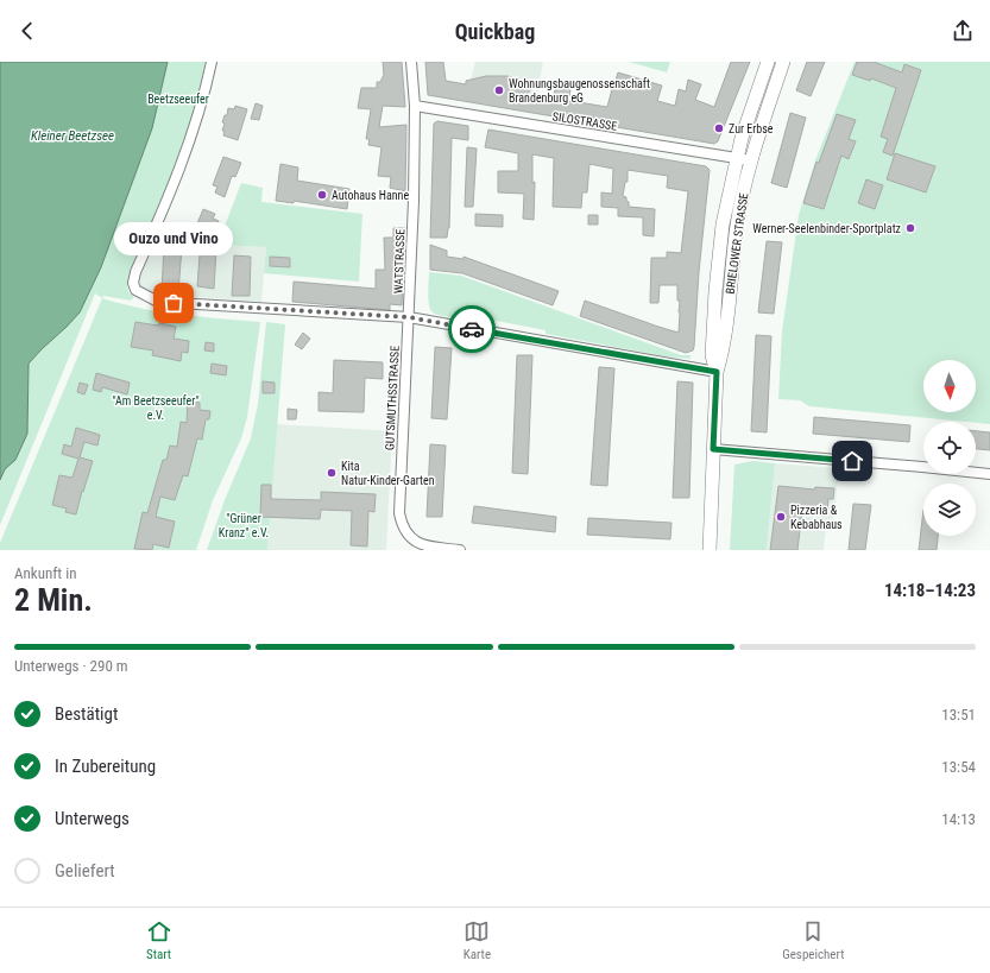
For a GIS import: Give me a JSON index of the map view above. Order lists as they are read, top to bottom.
{
  "streets": {
    "main road": ["BRIELOWER STRASSE"],
    "street": ["SILOSTRASSE", "WATSTRASSE", "GUTSMUTHSSTRASSE"]
  },
  "crossings": [
    ["SILOSTRASSE", "BRIELOWER STRASSE"],
    ["SILOSTRASSE", "WATSTRASSE"],
    ["WATSTRASSE", "GUTSMUTHSSTRASSE"]
  ],
  "water": ["Kleiner Beetzsee"],
  "parks": ["Beetzseeufer", "\"Am Beetzseeufer\" e.V.", "\"Grüner Kranz\" e.V."],
  "places": [
    "Wohnungsbaugenossenschaft Brandenburg eG",
    "Zur Erbse",
    "Autohaus Hanne",
    "Werner-Seelenbinder-Sportplatz",
    "Ouzo und Vino",
    "Kita Natur-Kinder-Garten",
    "Pizzeria & Kebabhaus"
  ],
  "north": "bottom",
  "page": {
    "header": "Quickbag",
    "bubble": "Ouzo und Vino",
    "heading": ["2 Min.", "Ankunft in", "14:18–14:23"],
    "bar": "Unterwegs · 290 m",
    "list": [
      ["Bestätigt", "13:51"],
      ["In Zubereitung", "13:54"],
      ["Unterwegs", "14:13"],
      "Geliefert"
    ],
    "tabs": ["Start", "Karte", "Gespeichert"]
  }
}
